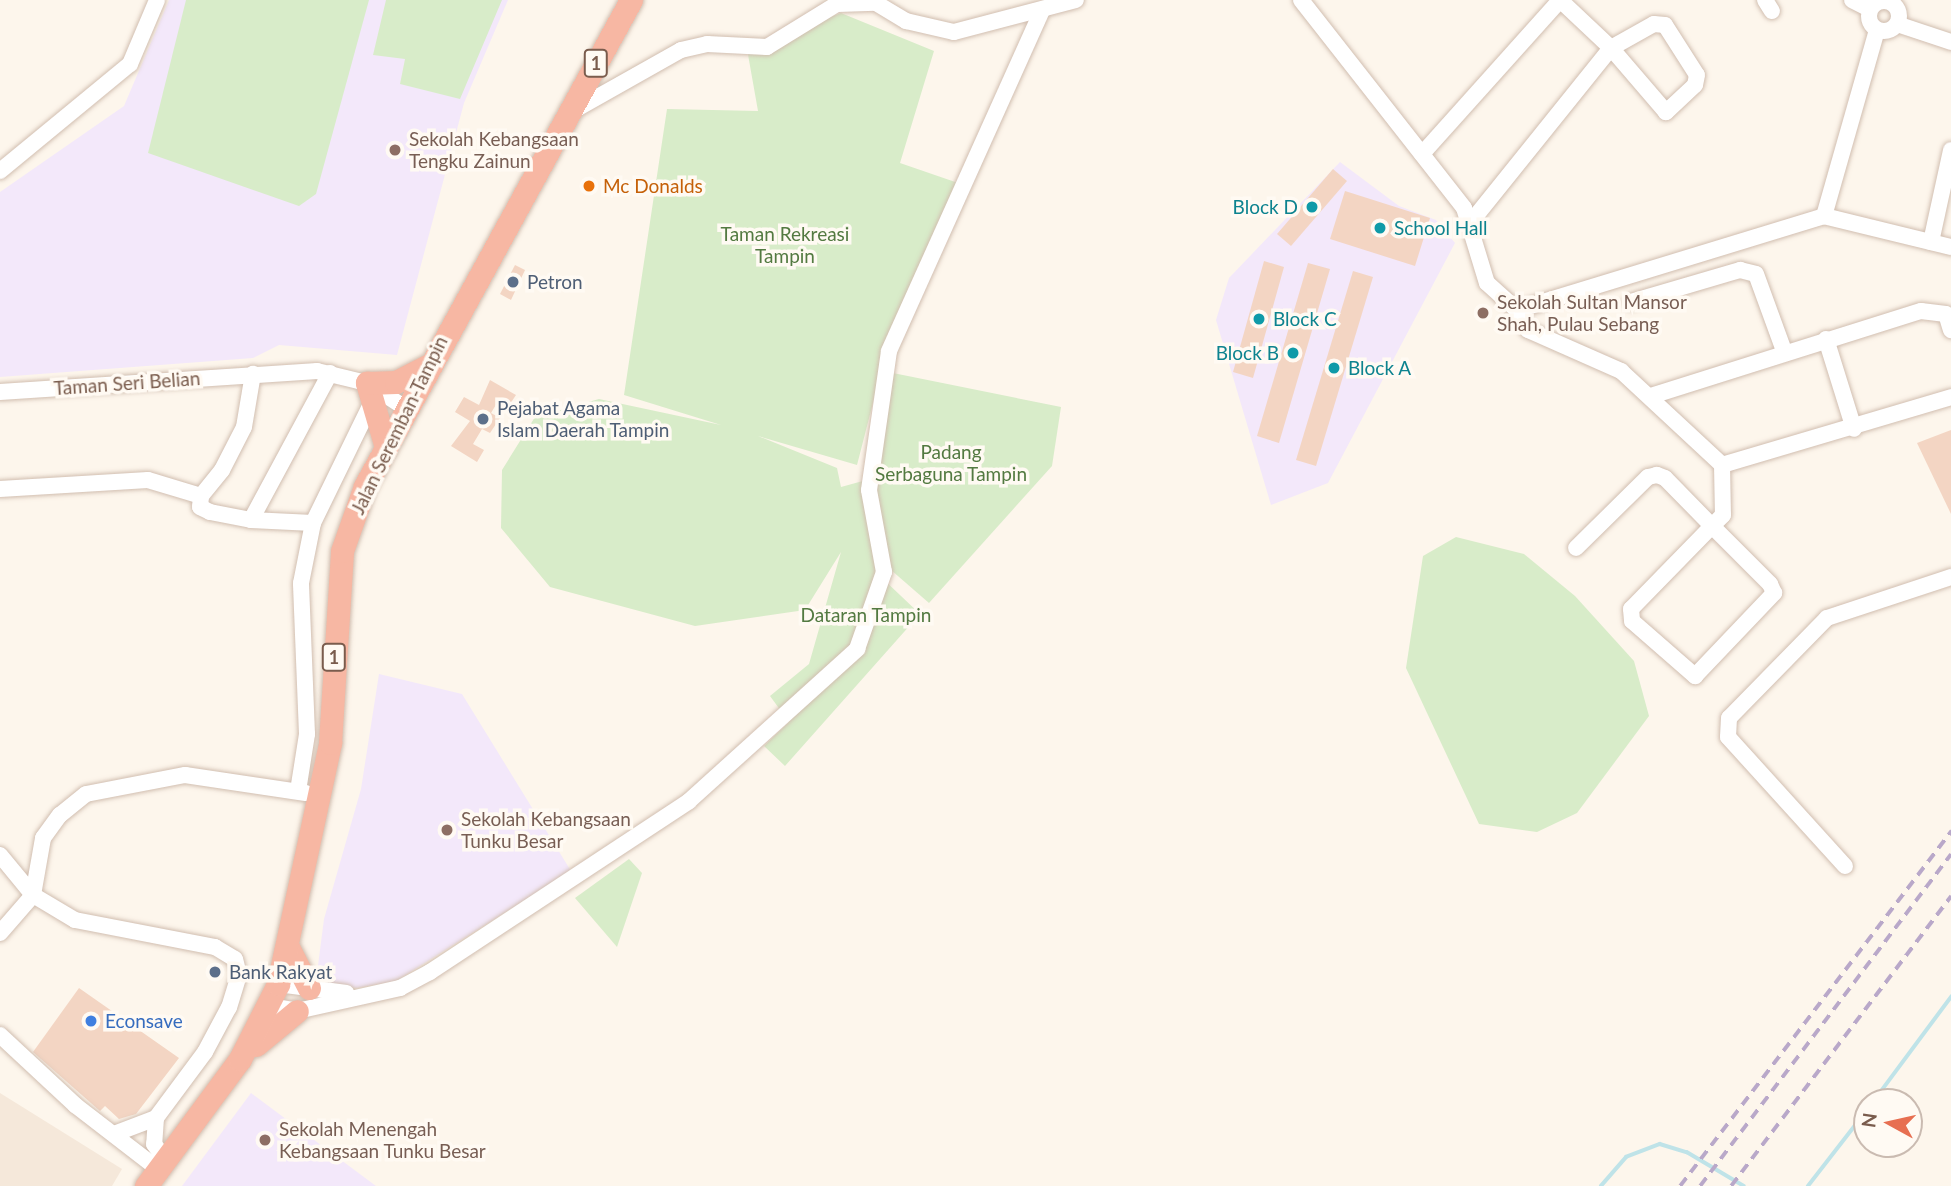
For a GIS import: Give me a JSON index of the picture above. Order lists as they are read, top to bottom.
{
  "streets": {
    "highway": ["1", "Jalan Seremban-Tampin"],
    "street": ["Taman Seri Belian"]
  },
  "crossings": [
    ["Taman Seri Belian", "Jalan Seremban-Tampin"]
  ],
  "parks": ["Taman Rekreasi Tampin", "Padang Serbaguna Tampin", "Dataran Tampin"],
  "places": [
    "Sekolah Kebangsaan Tengku Zainun",
    "Mc Donalds",
    "Block D",
    "School Hall",
    "Petron",
    "Sekolah Sultan Mansor Shah, Pulau Sebang",
    "Block C",
    "Block B",
    "Block A",
    "Pejabat Agama Islam Daerah Tampin",
    "Sekolah Kebangsaan Tunku Besar",
    "Bank Rakyat",
    "Econsave",
    "Sekolah Menengah Kebangsaan Tunku Besar"
  ],
  "north": "left"
}
